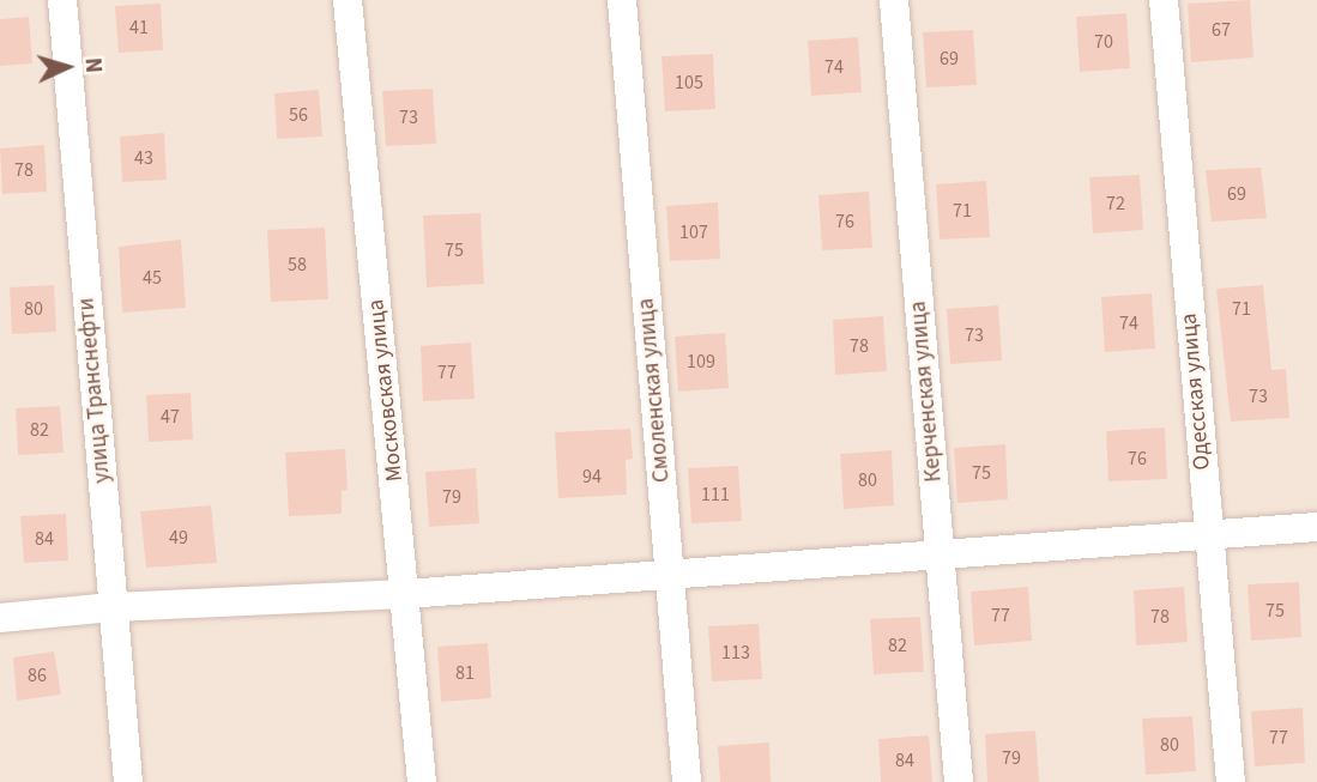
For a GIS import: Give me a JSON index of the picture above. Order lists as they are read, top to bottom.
{
  "streets": {
    "street": [
      "улица Транснефти",
      "Московская улица",
      "Смоленская улица",
      "Керченская улица",
      "Одесская улица"
    ]
  },
  "house_numbers": [
    "41",
    "67",
    "70",
    "69",
    "74",
    "105",
    "56",
    "73",
    "43",
    "78",
    "69",
    "72",
    "71",
    "76",
    "107",
    "75",
    "58",
    "45",
    "80",
    "71",
    "74",
    "73",
    "78",
    "109",
    "77",
    "73",
    "47",
    "82",
    "76",
    "75",
    "94",
    "80",
    "111",
    "79",
    "49",
    "84",
    "75",
    "77",
    "78",
    "82",
    "113",
    "81",
    "86",
    "77",
    "80",
    "79",
    "84"
  ],
  "north": "right"
}
